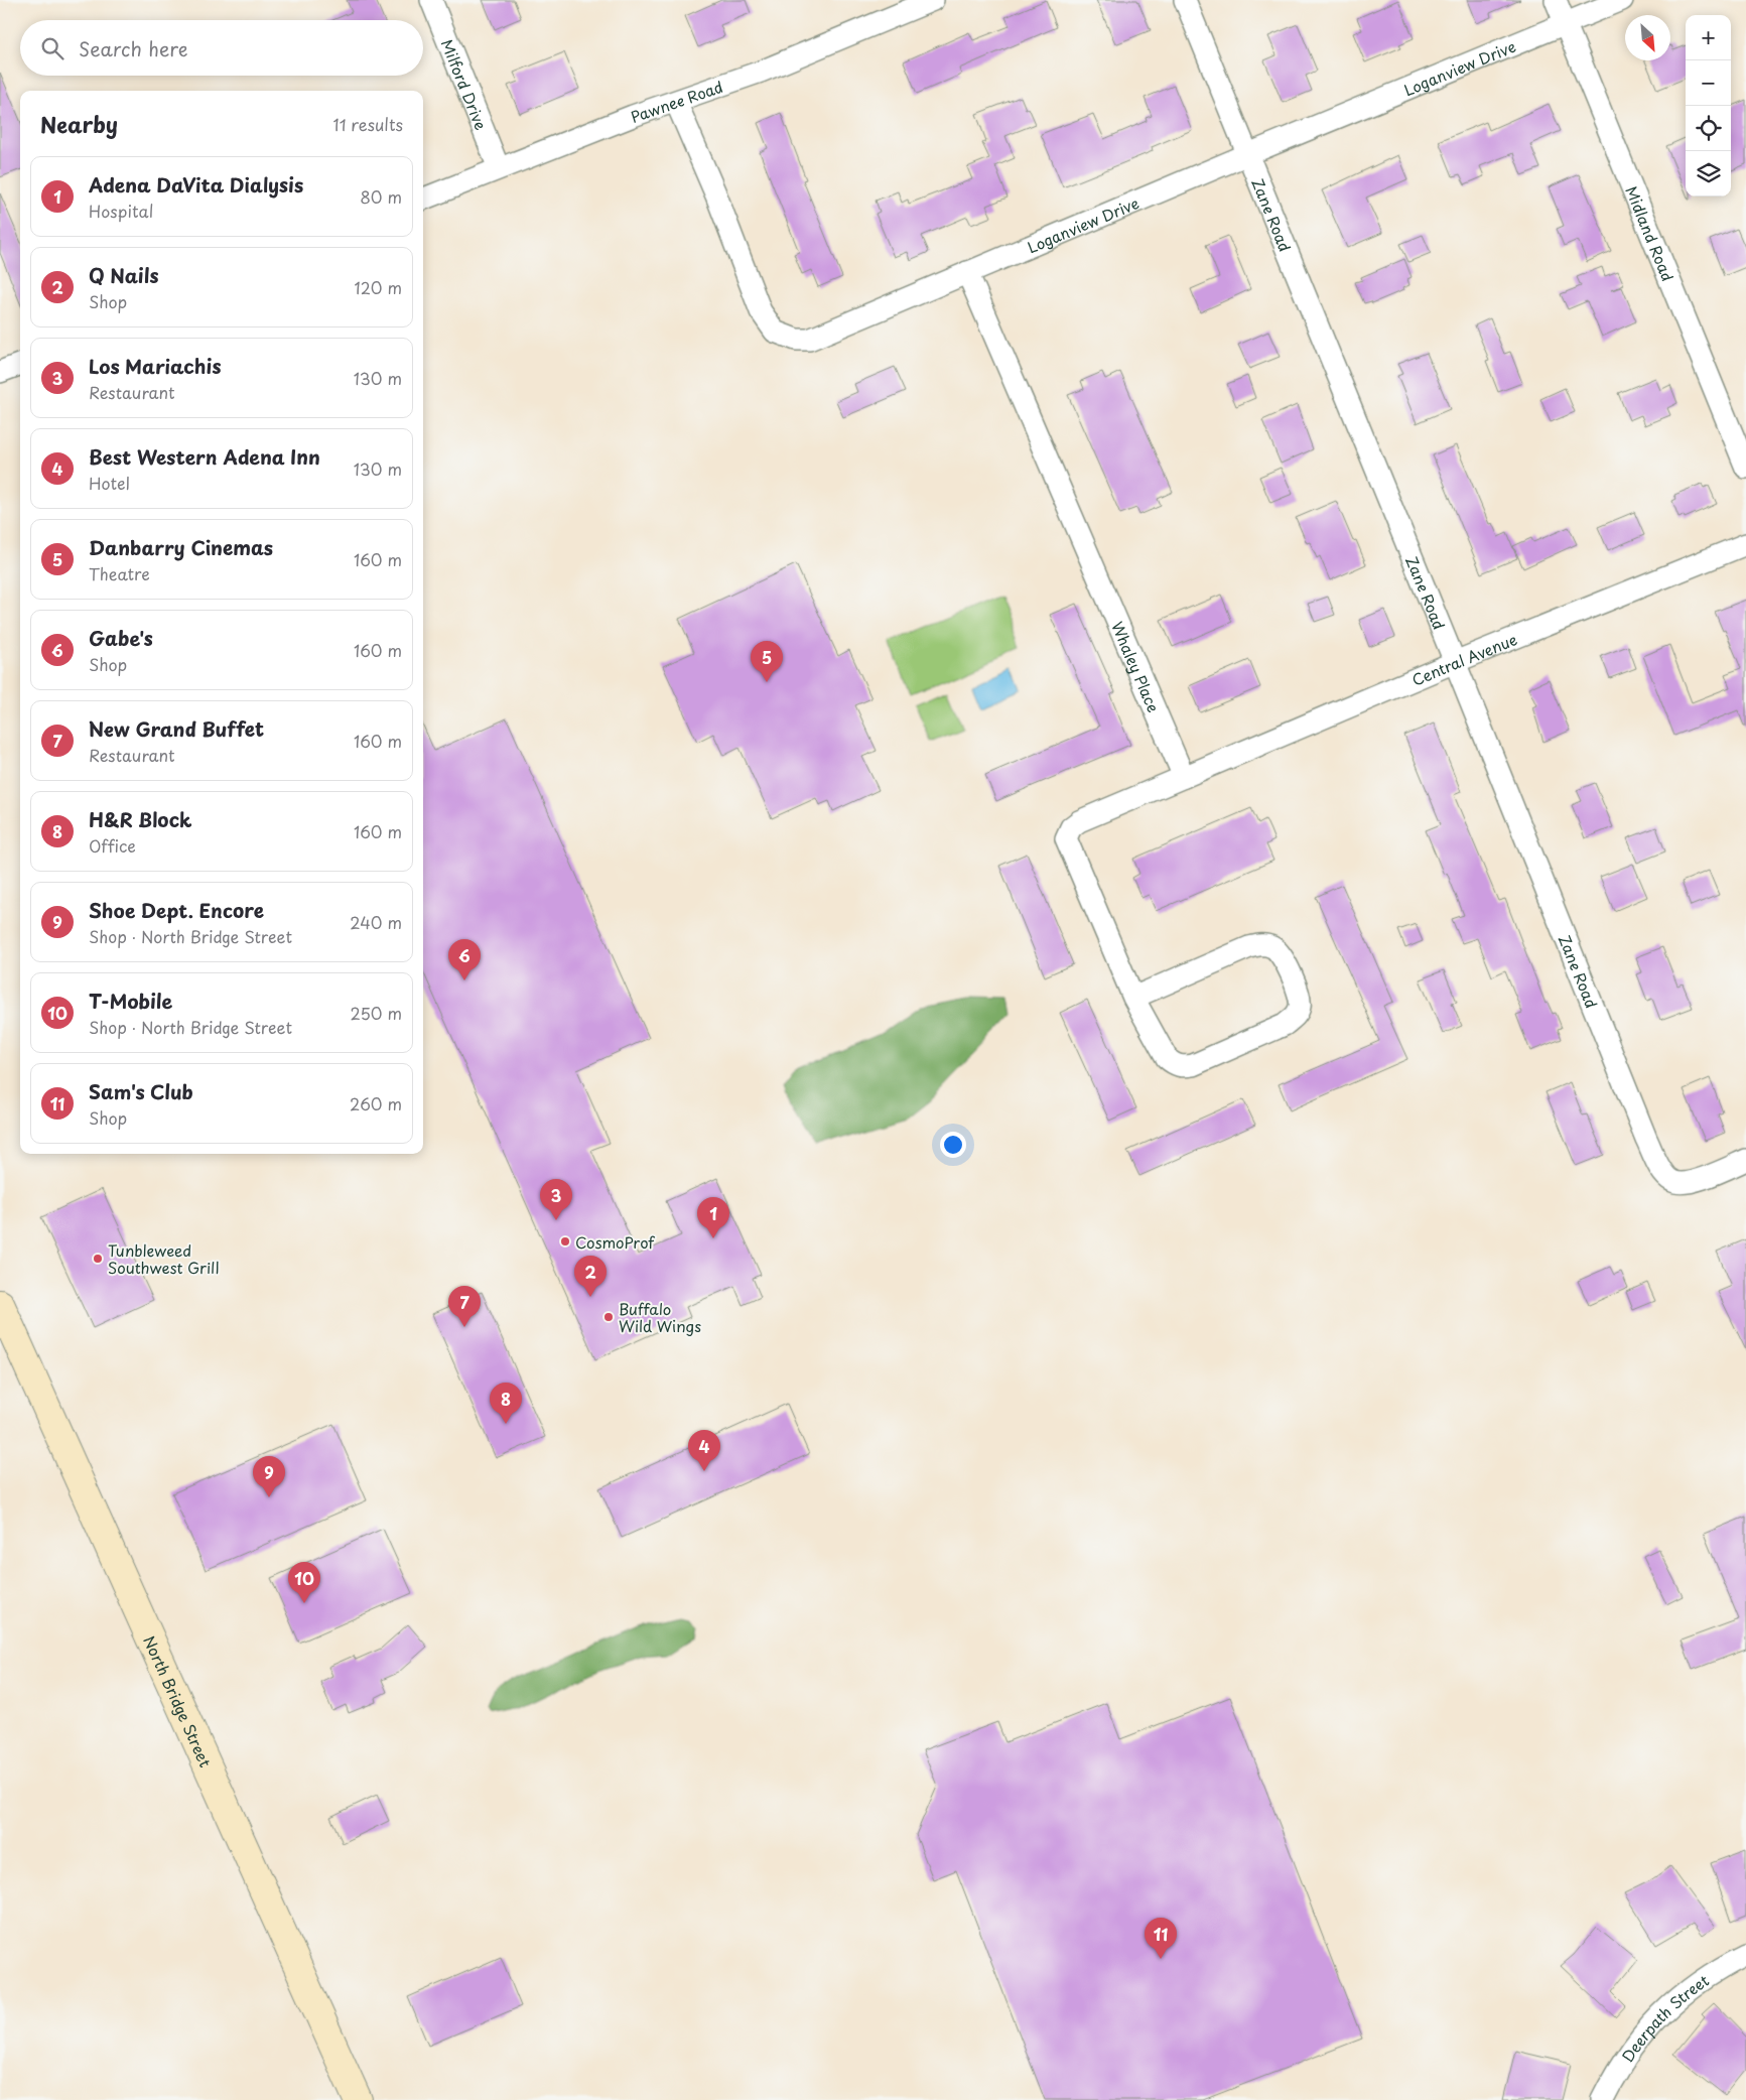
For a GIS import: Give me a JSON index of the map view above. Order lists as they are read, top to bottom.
{
  "streets": {
    "main road": ["North Bridge Street"],
    "street": [
      "Loganview Drive",
      "Milford Drive",
      "Pawnee Road",
      "Zane Road",
      "Midland Road",
      "Central Avenue",
      "Whaley Place",
      "Deerpath Street"
    ]
  },
  "crossings": [
    ["Loganview Drive", "Pawnee Road"],
    ["Loganview Drive", "Zane Road"],
    ["Loganview Drive", "Midland Road"],
    ["Loganview Drive", "Whaley Place"],
    ["Milford Drive", "Pawnee Road"],
    ["Zane Road", "Central Avenue"],
    ["Central Avenue", "Whaley Place"]
  ],
  "places": ["CosmoProf", "Tunbleweed Southwest Grill", "Buffalo Wild Wings"],
  "north": "bottom right",
  "page": {
    "map_buttons": ["+", "−"],
    "search": "Search here",
    "heading": ["Nearby", "11 results"],
    "list": [
      {
        "mark": "1",
        "name": "Adena DaVita Dialysis",
        "note": "Hospital",
        "value": "80 m"
      },
      {
        "mark": "2",
        "name": "Q Nails",
        "note": "Shop",
        "value": "120 m"
      },
      {
        "mark": "3",
        "name": "Los Mariachis",
        "note": "Restaurant",
        "value": "130 m"
      },
      {
        "mark": "4",
        "name": "Best Western Adena Inn",
        "note": "Hotel",
        "value": "130 m"
      },
      {
        "mark": "5",
        "name": "Danbarry Cinemas",
        "note": "Theatre",
        "value": "160 m"
      },
      {
        "mark": "6",
        "name": "Gabe's",
        "note": "Shop",
        "value": "160 m"
      },
      {
        "mark": "7",
        "name": "New Grand Buffet",
        "note": "Restaurant",
        "value": "160 m"
      },
      {
        "mark": "8",
        "name": "H&R Block",
        "note": "Office",
        "value": "160 m"
      },
      {
        "mark": "9",
        "name": "Shoe Dept. Encore",
        "note": "Shop · North Bridge Street",
        "value": "240 m"
      },
      {
        "mark": "10",
        "name": "T-Mobile",
        "note": "Shop · North Bridge Street",
        "value": "250 m"
      },
      {
        "mark": "11",
        "name": "Sam's Club",
        "note": "Shop",
        "value": "260 m"
      }
    ],
    "pins": [
      "5",
      "6",
      "3",
      "1",
      "2",
      "7",
      "8",
      "4",
      "9",
      "10",
      "11"
    ]
  }
}
